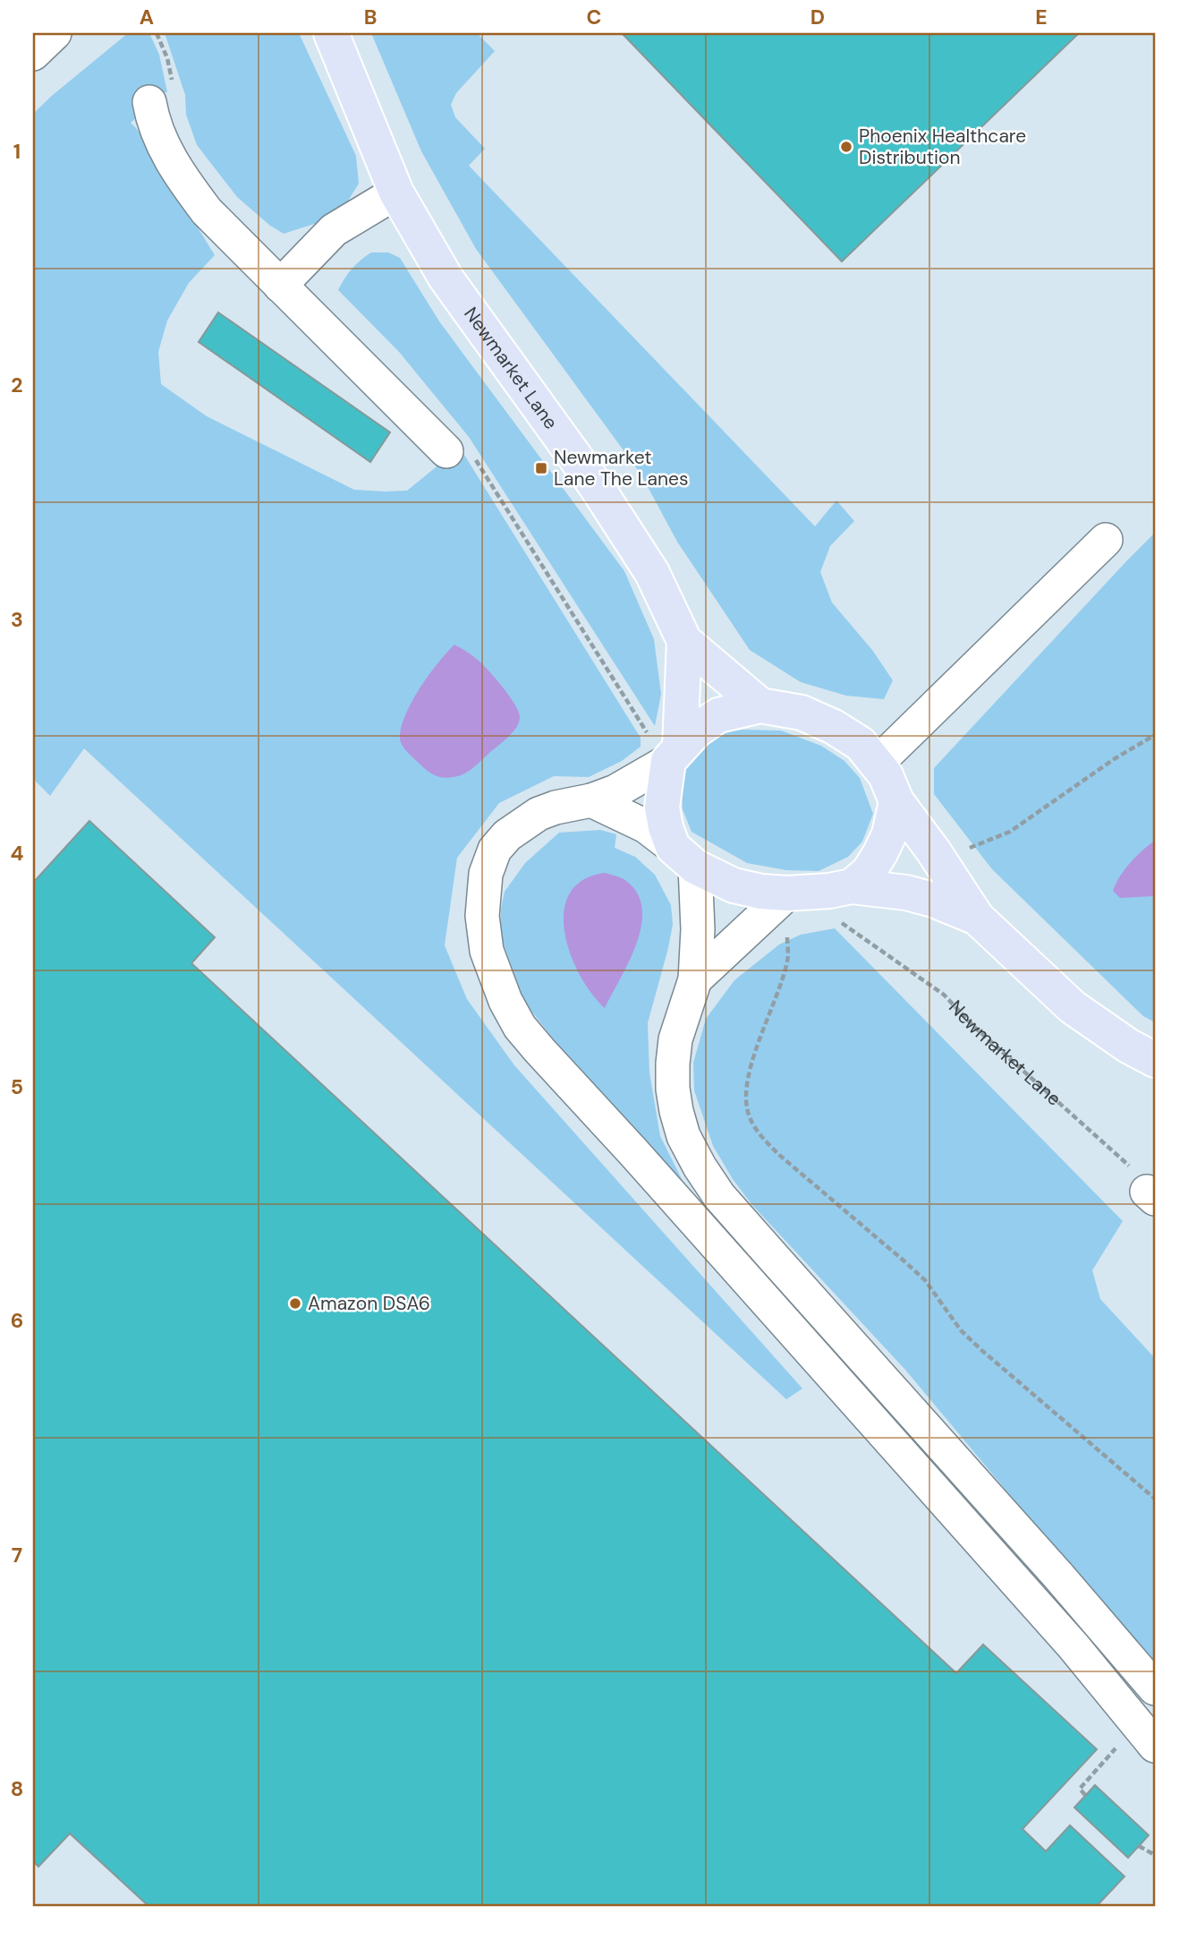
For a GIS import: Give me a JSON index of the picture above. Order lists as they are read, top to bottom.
{
  "streets": {
    "main road": ["Newmarket Lane"]
  },
  "places": {
    "other": ["Phoenix Healthcare Distribution", "Amazon DSA6"],
    "transit": ["Newmarket Lane The Lanes"]
  },
  "grid": {
    "columns": [
      "A",
      "B",
      "C",
      "D",
      "E"
    ],
    "rows": [
      "1",
      "2",
      "3",
      "4",
      "5",
      "6",
      "7",
      "8"
    ]
  }
}
